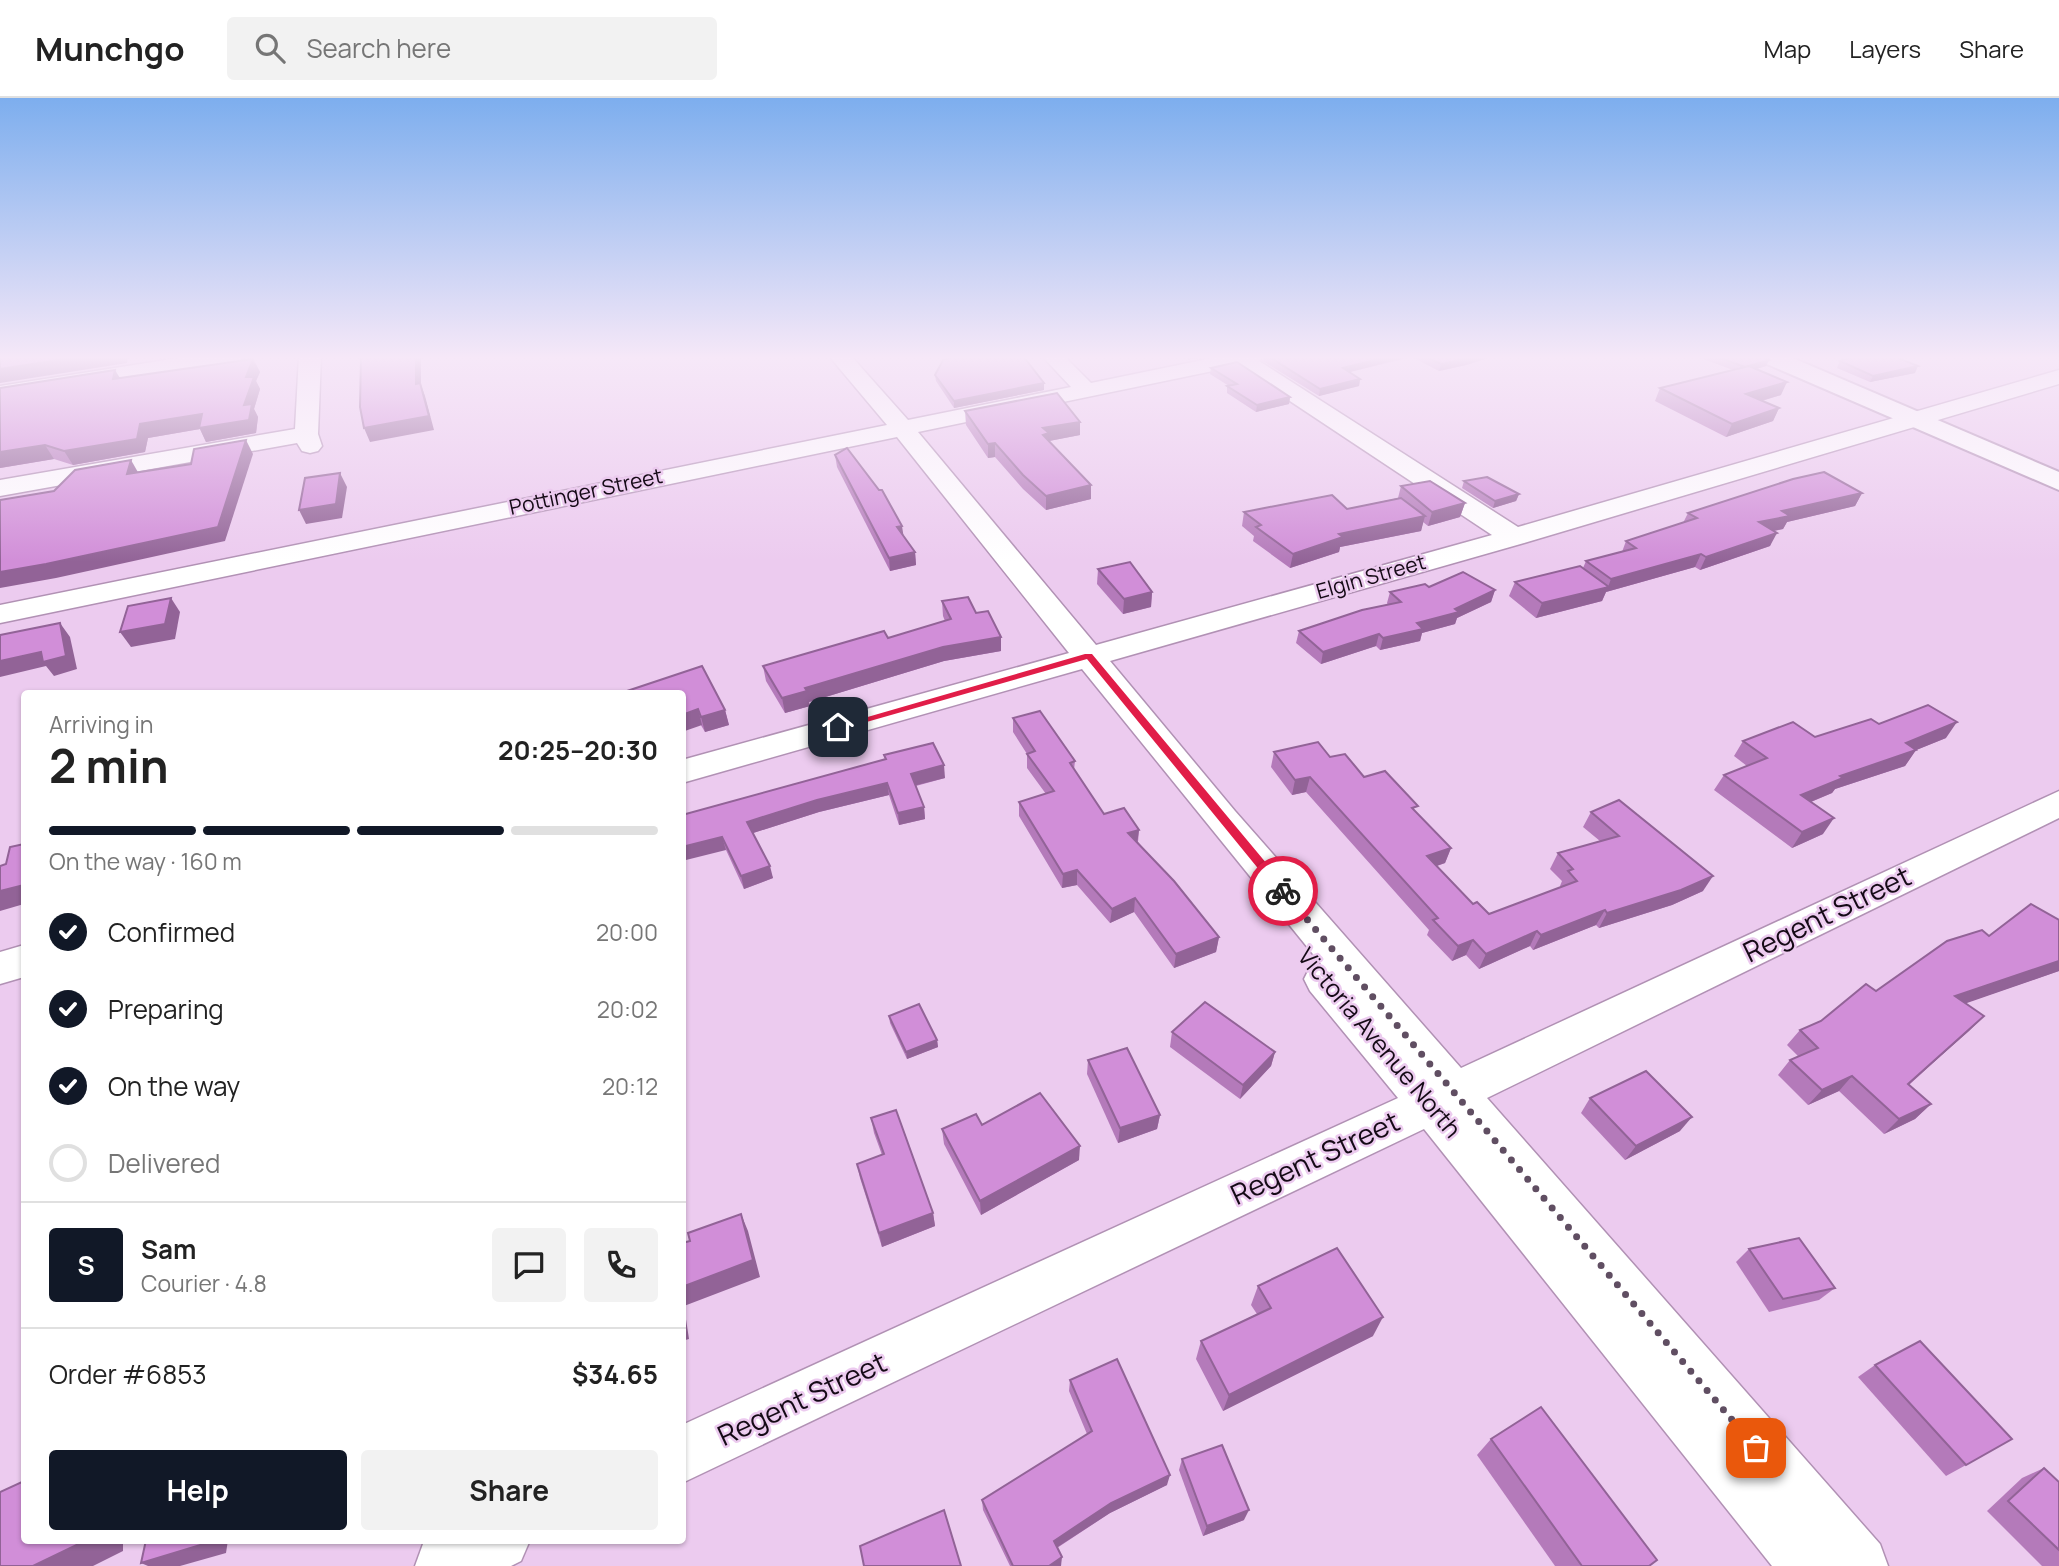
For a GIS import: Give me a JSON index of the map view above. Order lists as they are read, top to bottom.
{
  "streets": {
    "street": [
      "Pottinger Street",
      "Elgin Street",
      "Regent Street",
      "Victoria Avenue North"
    ]
  },
  "crossings": [
    ["Pottinger Street", "Victoria Avenue North"],
    ["Elgin Street", "Victoria Avenue North"],
    ["Regent Street", "Victoria Avenue North"]
  ],
  "page": {
    "header": "Munchgo",
    "search": "Search here",
    "nav": ["Map", "Layers", "Share"],
    "heading": ["2 min", "Arriving in", "20:25–20:30"],
    "panel": [
      "Sam",
      "Courier · 4.8",
      "Order #6853",
      "$34.65"
    ],
    "bar": "On the way · 160 m",
    "list": [
      ["Confirmed", "20:00"],
      ["Preparing", "20:02"],
      ["On the way", "20:12"],
      "Delivered"
    ],
    "round": "S",
    "buttons": ["Help", "Share"]
  }
}
